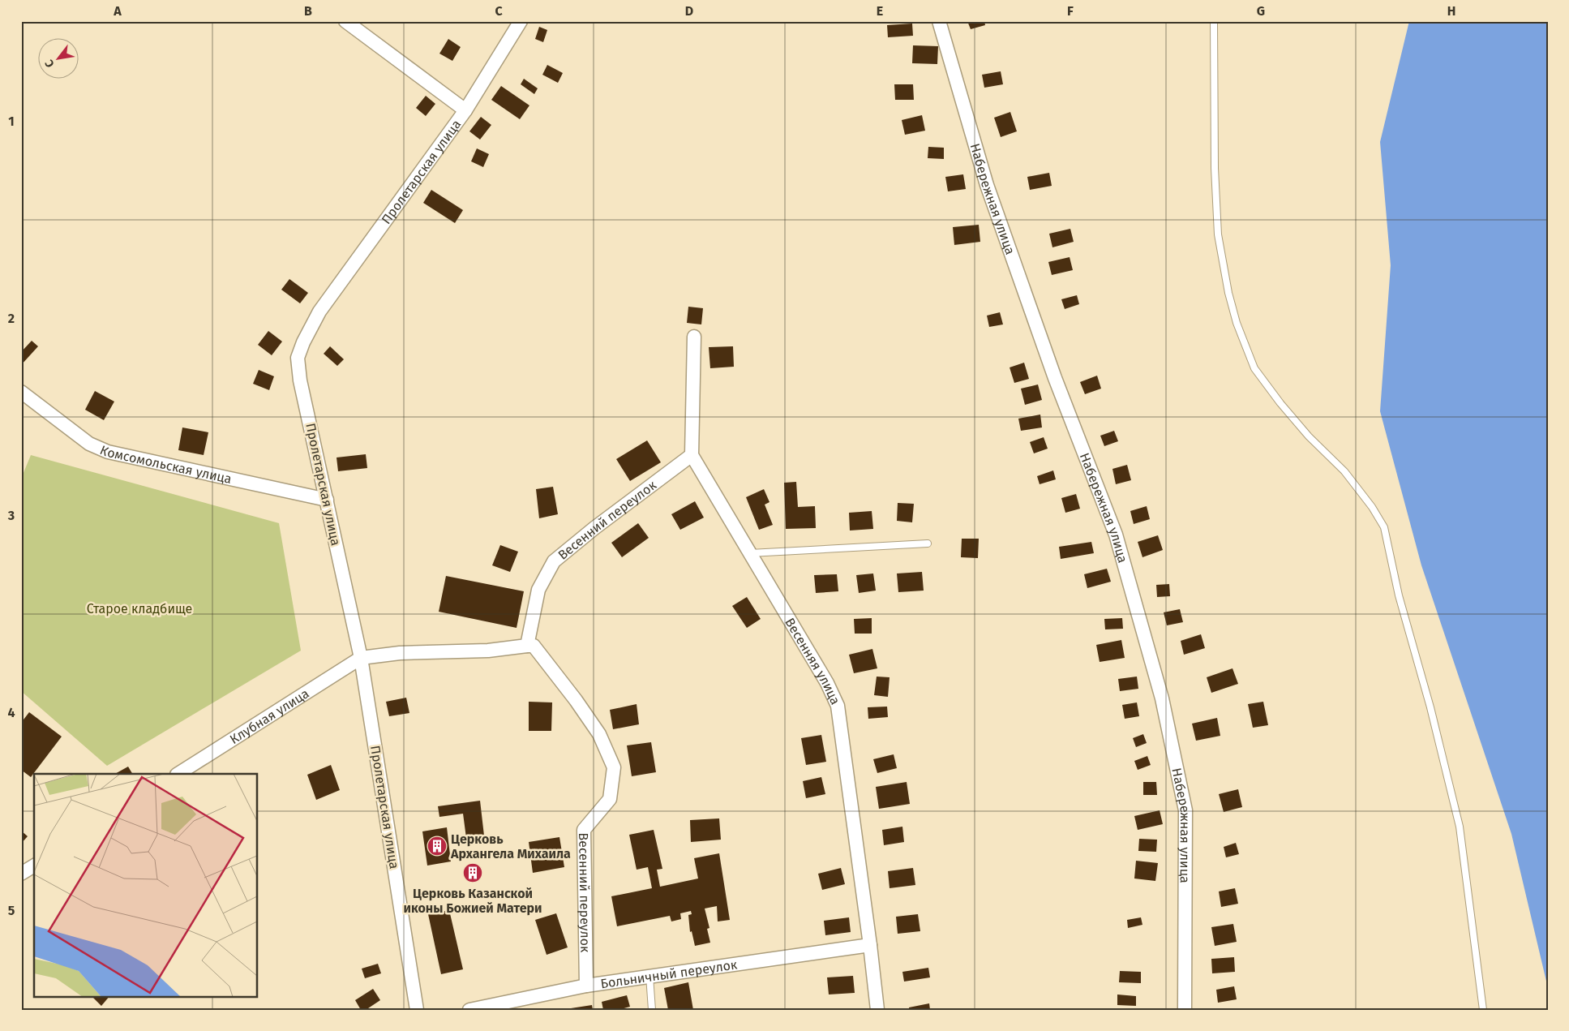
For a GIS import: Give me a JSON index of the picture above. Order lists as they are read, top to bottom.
{
  "streets": {
    "street": [
      "Пролетарская улица",
      "Набережная улица",
      "Комсомольская улица",
      "Весенний переулок",
      "Весенняя улица",
      "Клубная улица",
      "Больничный переулок"
    ]
  },
  "crossings": [
    ["Пролетарская улица", "Комсомольская улица"],
    ["Пролетарская улица", "Клубная улица"],
    ["Весенний переулок", "Весенняя улица"],
    ["Весенний переулок", "Больничный переулок"],
    ["Весенняя улица", "Больничный переулок"]
  ],
  "parks": ["Старое кладбище"],
  "places": {
    "building": ["Церковь Архангела Михаила", "Церковь Казанской иконы Божией Матери"]
  },
  "north": "bottom left",
  "grid": {
    "columns": [
      "A",
      "B",
      "C",
      "D",
      "E",
      "F",
      "G",
      "H"
    ],
    "rows": [
      "1",
      "2",
      "3",
      "4",
      "5"
    ]
  }
}
